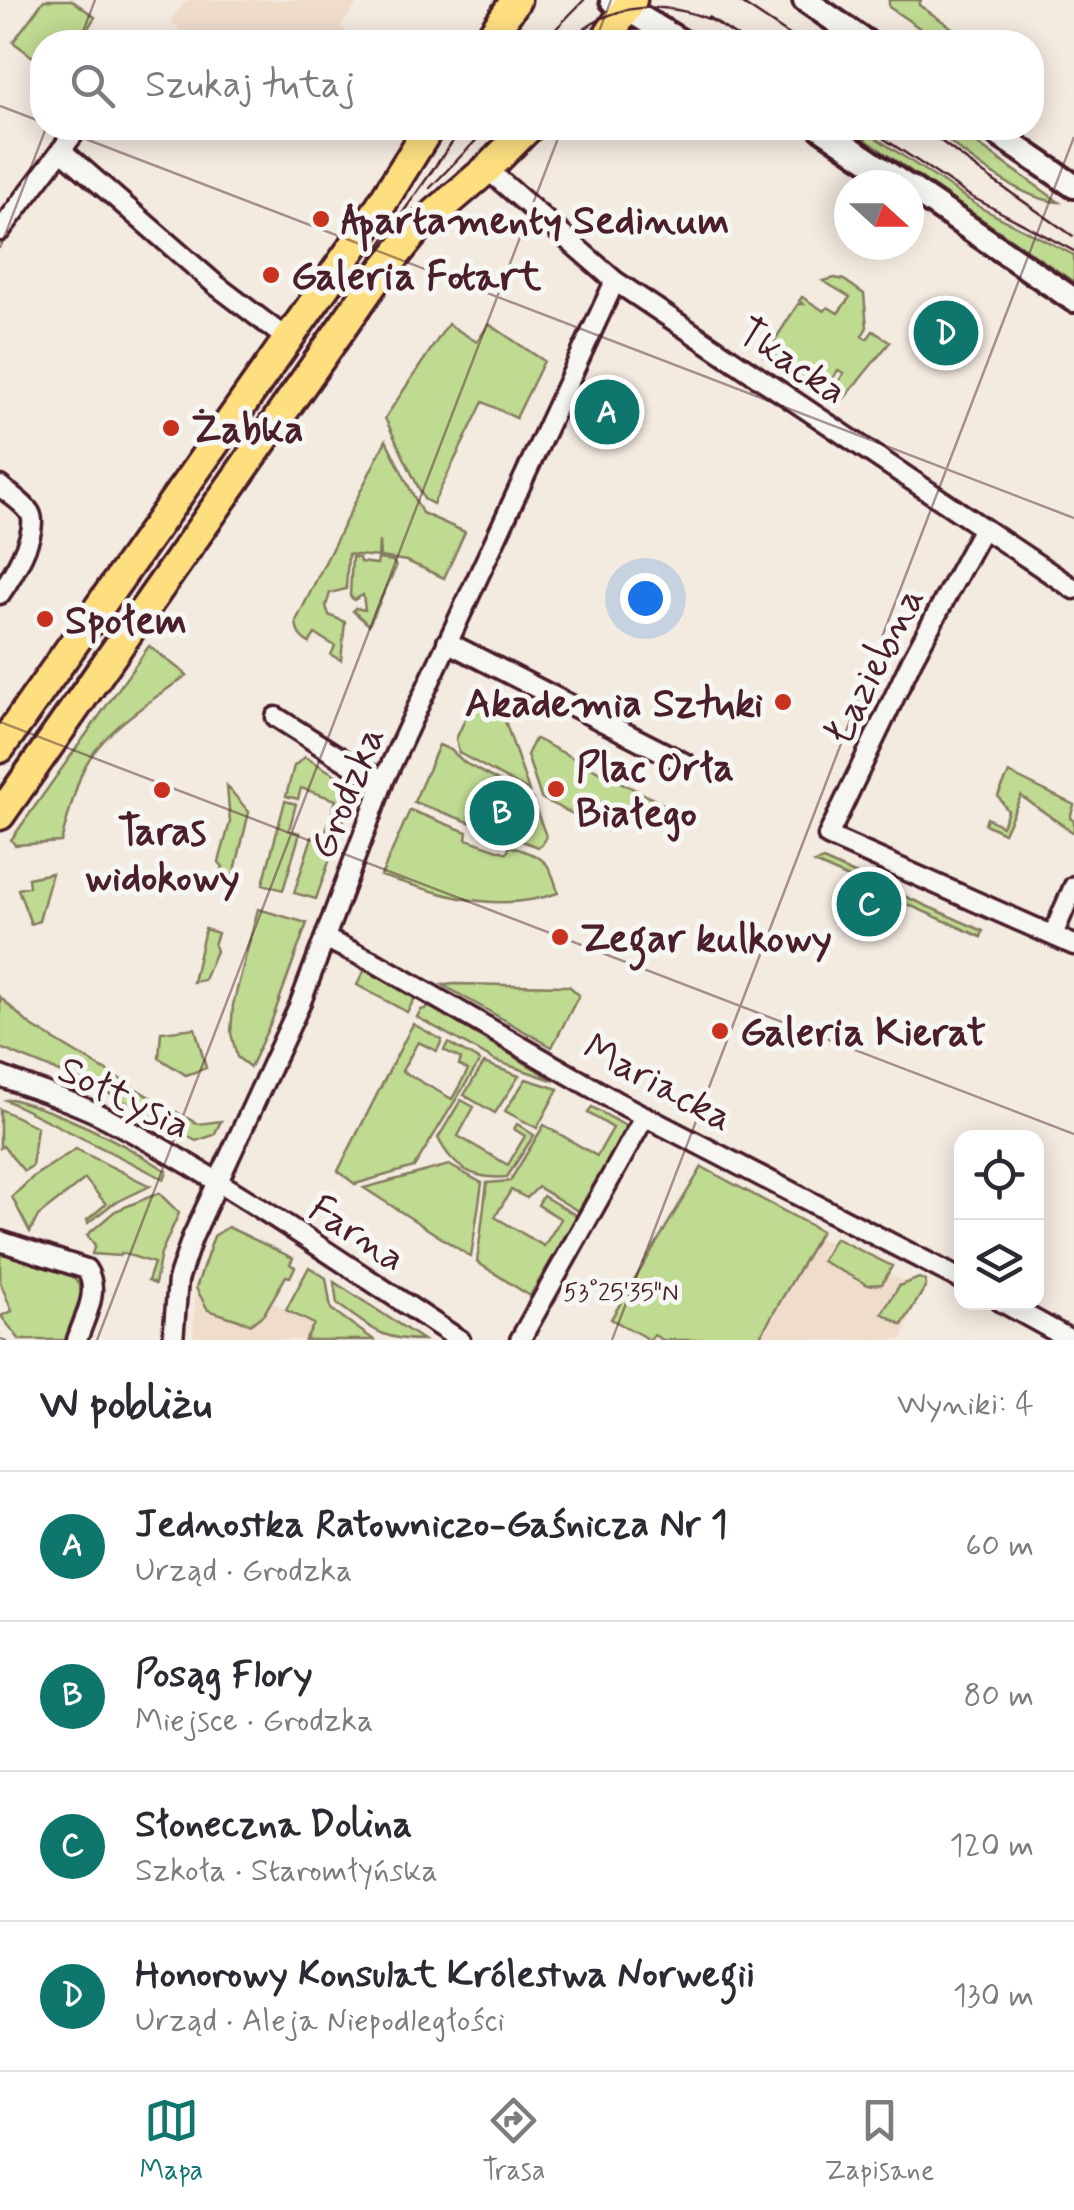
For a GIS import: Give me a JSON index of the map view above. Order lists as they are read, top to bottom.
{
  "streets": {
    "street": [
      "Tkacka",
      "Łaziebna",
      "Grodzka",
      "Mariacka",
      "Sołtysia",
      "Farna"
    ]
  },
  "crossings": [
    ["Tkacka", "Łaziebna"],
    ["Tkacka", "Grodzka"],
    ["Grodzka", "Mariacka"],
    ["Grodzka", "Sołtysia"],
    ["Grodzka", "Farna"],
    ["Sołtysia", "Farna"]
  ],
  "places": [
    "Apartamenty Sedinum",
    "Galeria Fotart",
    "Żabka",
    "Społem",
    "Akademia Sztuki",
    "Plac Orła Białego",
    "Taras widokowy",
    "Zegar kulkowy",
    "Galeria Kierat"
  ],
  "north": "right",
  "page": {
    "search": "Szukaj tutaj",
    "pins": [
      "D",
      "A",
      "B",
      "C"
    ],
    "heading": ["W pobliżu", "Wyniki: 4"],
    "list": [
      {
        "mark": "A",
        "name": "Jednostka Ratowniczo-Gaśnicza Nr 1",
        "note": "Urząd · Grodzka",
        "value": "60 m"
      },
      {
        "mark": "B",
        "name": "Posąg Flory",
        "note": "Miejsce · Grodzka",
        "value": "80 m"
      },
      {
        "mark": "C",
        "name": "Słoneczna Dolina",
        "note": "Szkoła · Staromłyńska",
        "value": "120 m"
      },
      {
        "mark": "D",
        "name": "Honorowy Konsulat Królestwa Norwegii",
        "note": "Urząd · Aleja Niepodległości",
        "value": "130 m"
      }
    ],
    "nav": ["Mapa", "Trasa", "Zapisane"]
  },
  "coordinates": ["53°25'35\"N"]
}
